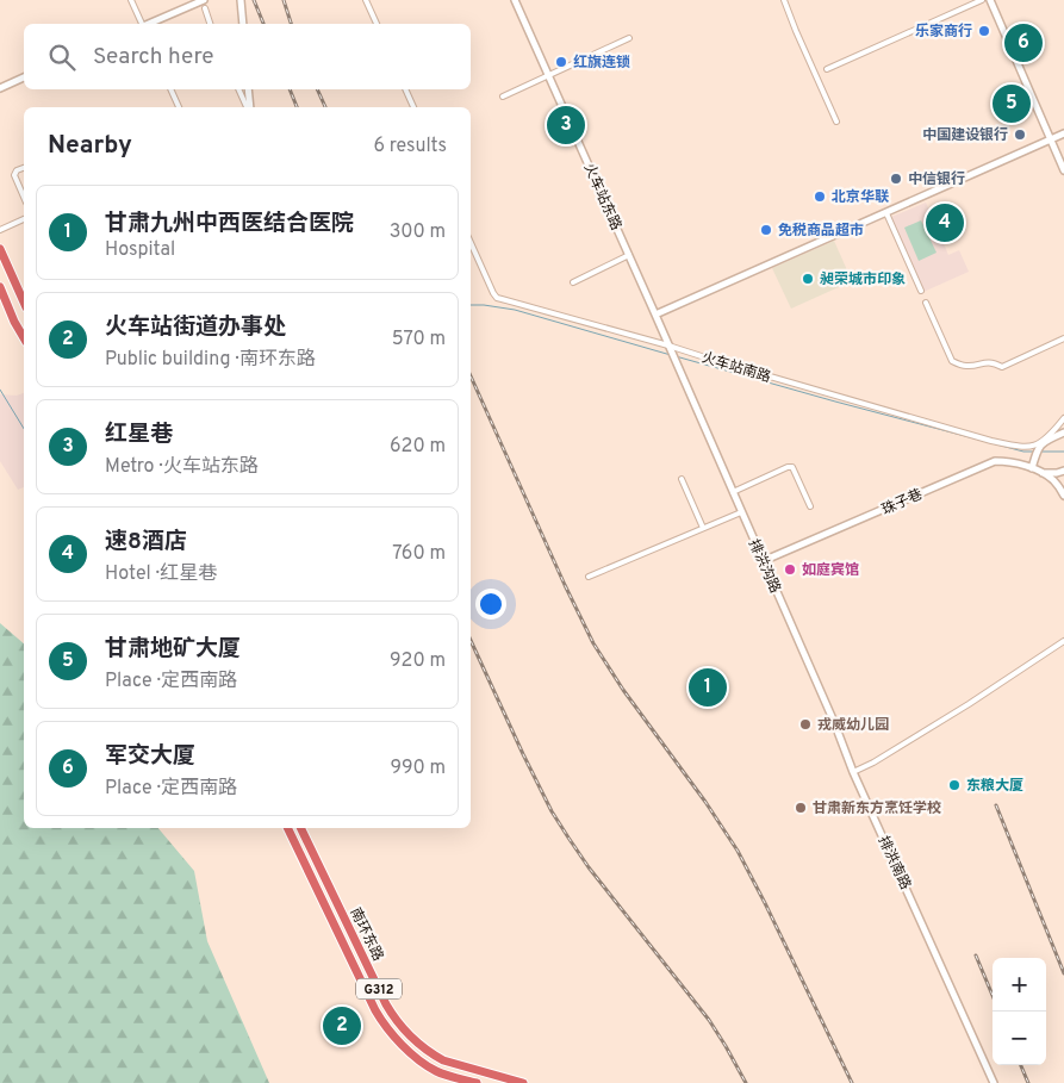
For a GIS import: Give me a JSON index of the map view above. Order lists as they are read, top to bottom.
{
  "streets": {
    "highway": ["南环东路", "G312"],
    "main road": [
      "火车站东路",
      "珠子巷",
      "排洪沟路",
      "排洪南路"
    ],
    "street": ["火车站南路"]
  },
  "crossings": [
    ["火车站东路", "火车站南路"],
    ["火车站东路", "排洪沟路"],
    ["珠子巷", "排洪沟路"],
    ["排洪沟路", "排洪南路"]
  ],
  "places": [
    "乐家商行",
    "红旗连锁",
    "中国建设银行",
    "中信银行",
    "北京华联",
    "免税商品超市",
    "昶荣城市印象",
    "如庭宾馆",
    "戎威幼儿园",
    "东粮大厦",
    "甘肃新东方烹饪学校"
  ],
  "page": {
    "pins": [
      "6",
      "5",
      "3",
      "4",
      "1",
      "2"
    ],
    "search": "Search here",
    "heading": ["Nearby", "6 results"],
    "list": [
      {
        "mark": "1",
        "name": "甘肃九州中西医结合医院",
        "note": "Hospital",
        "value": "300 m"
      },
      {
        "mark": "2",
        "name": "火车站街道办事处",
        "note": "Public building · 南环东路",
        "value": "570 m"
      },
      {
        "mark": "3",
        "name": "红星巷",
        "note": "Metro · 火车站东路",
        "value": "620 m"
      },
      {
        "mark": "4",
        "name": "速8酒店",
        "note": "Hotel · 红星巷",
        "value": "760 m"
      },
      {
        "mark": "5",
        "name": "甘肃地矿大厦",
        "note": "Place · 定西南路",
        "value": "920 m"
      },
      {
        "mark": "6",
        "name": "军交大厦",
        "note": "Place · 定西南路",
        "value": "990 m"
      }
    ],
    "map_buttons": ["+", "−"]
  }
}
